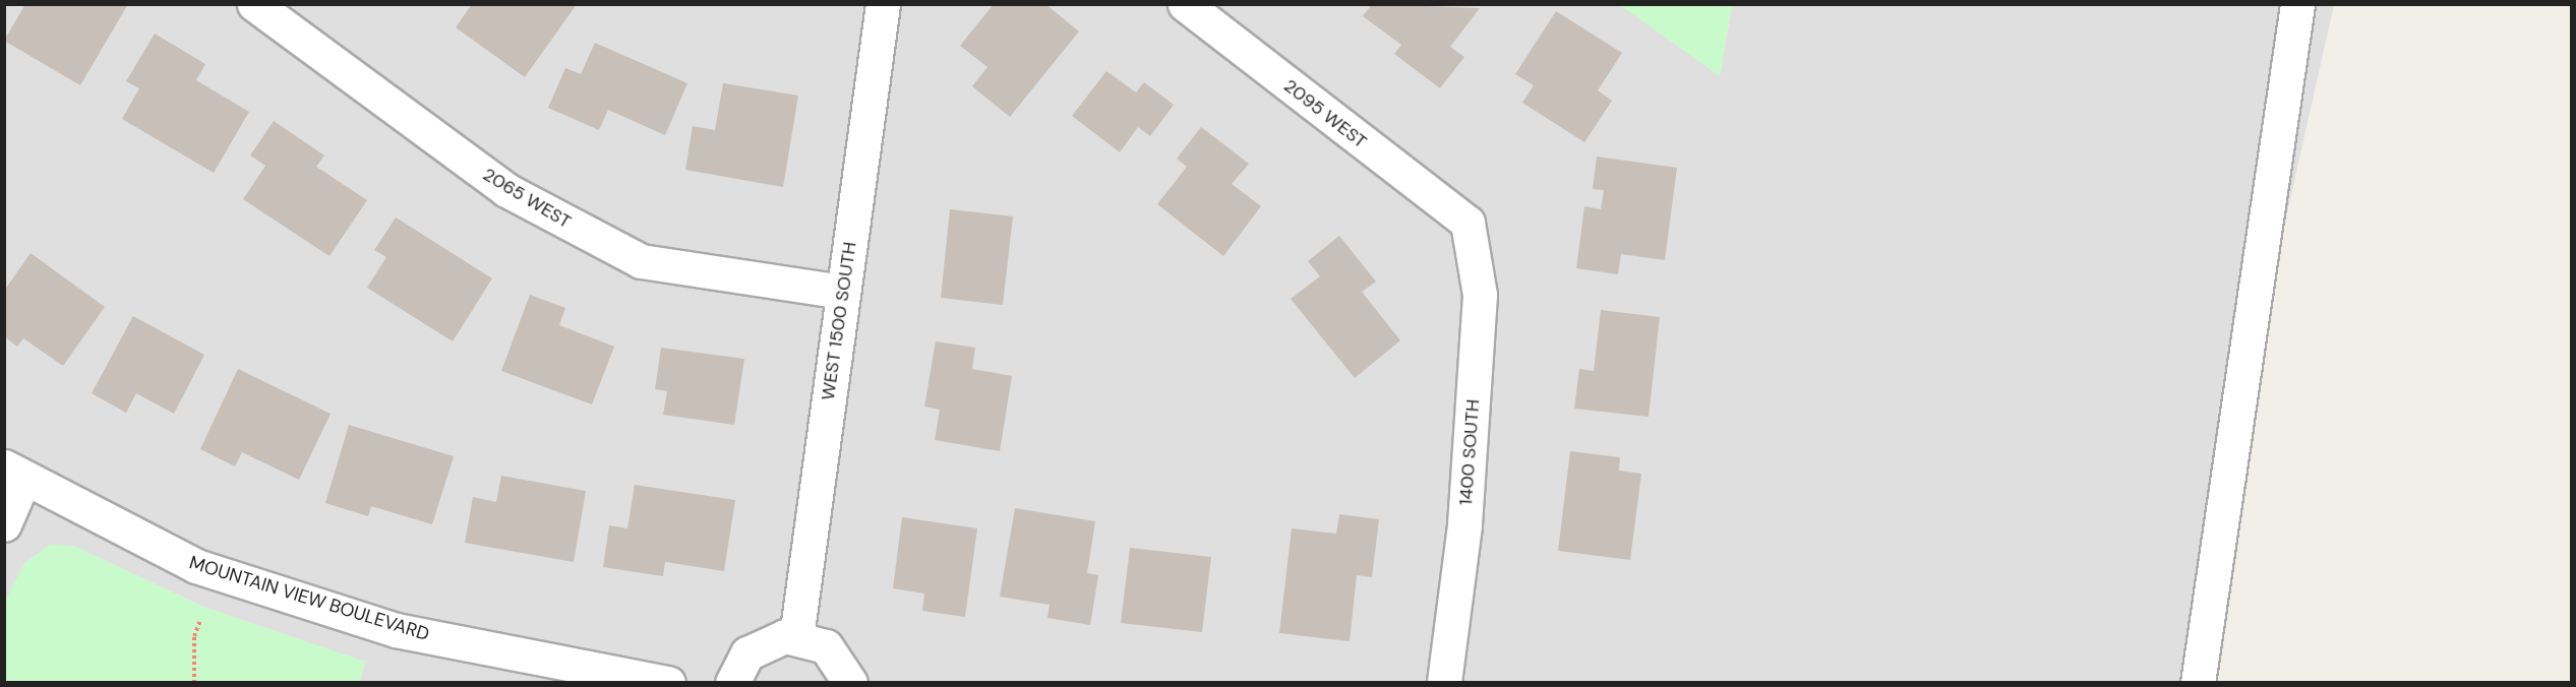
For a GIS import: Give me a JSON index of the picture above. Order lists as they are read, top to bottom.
{
  "streets": {
    "street": [
      "2095 WEST",
      "2065 WEST",
      "WEST 1500 SOUTH",
      "1400 SOUTH",
      "MOUNTAIN VIEW BOULEVARD"
    ]
  },
  "crossings": [
    ["2095 WEST", "1400 SOUTH"],
    ["2065 WEST", "WEST 1500 SOUTH"]
  ]
}
